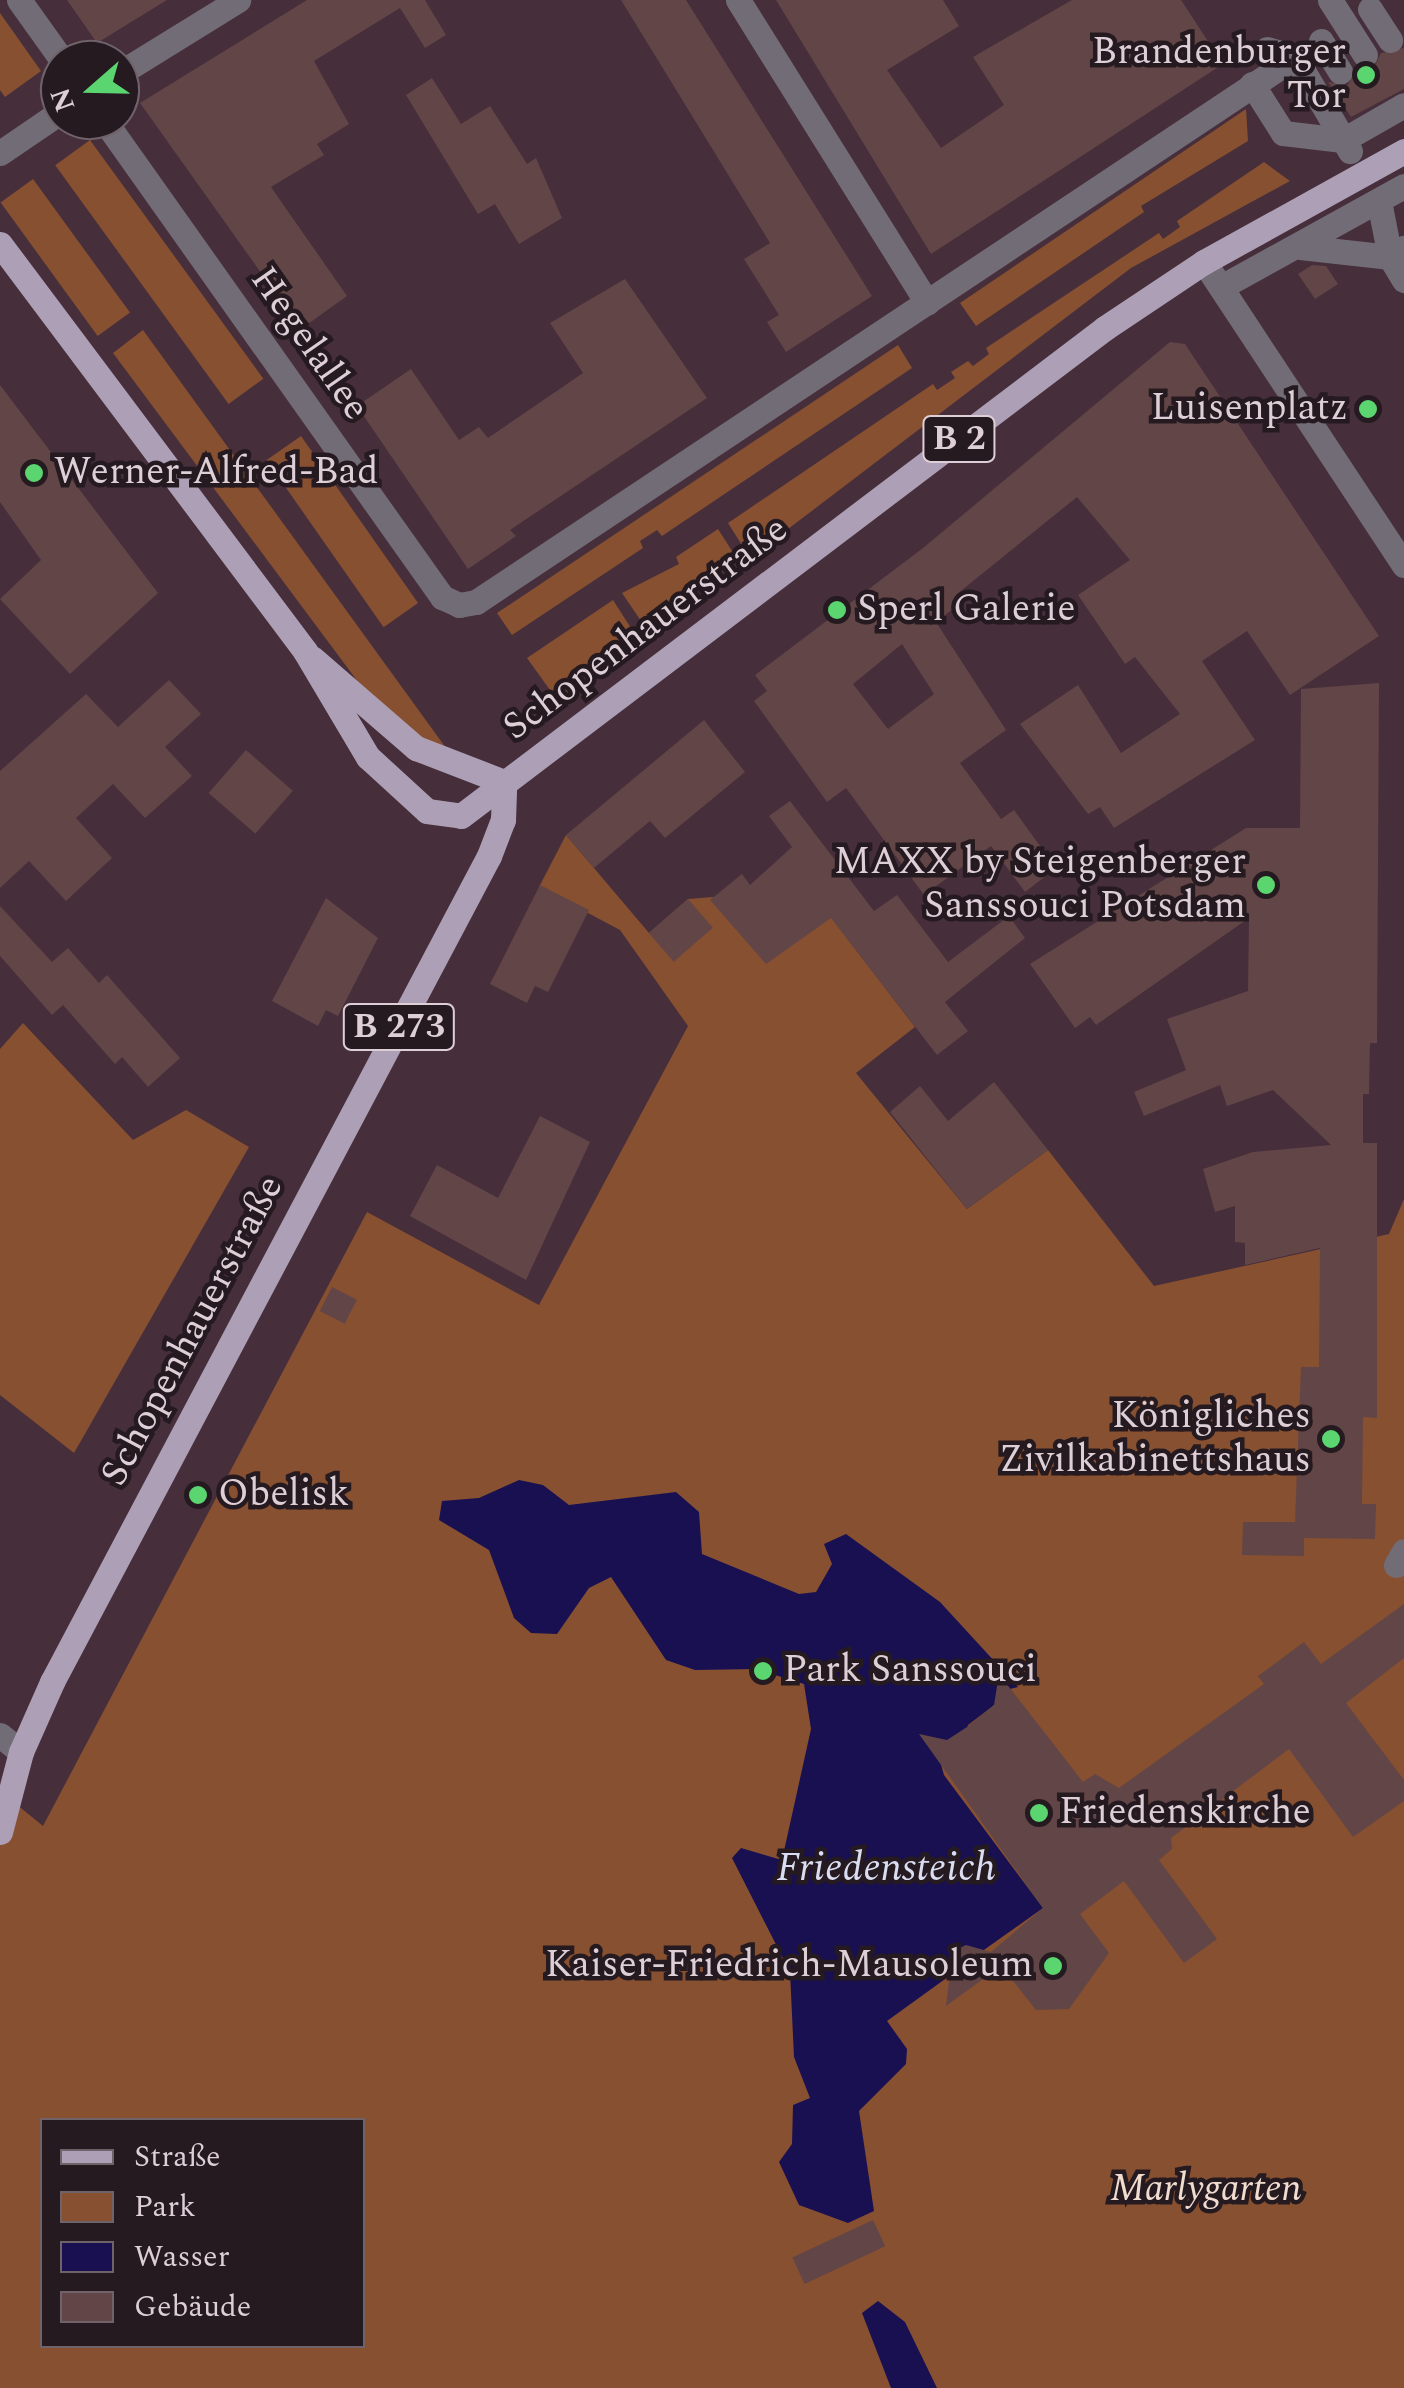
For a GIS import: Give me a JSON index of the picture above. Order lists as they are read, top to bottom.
{
  "streets": {
    "main road": ["B 2", "Schopenhauerstraße", "B 273"],
    "street": ["Hegelallee"]
  },
  "crossings": [
    ["B 2", "Schopenhauerstraße"]
  ],
  "water": ["Friedensteich"],
  "parks": ["Marlygarten"],
  "places": [
    "Brandenburger Tor",
    "Luisenplatz",
    "Werner-Alfred-Bad",
    "Sperl Galerie",
    "MAXX by Steigenberger Sanssouci Potsdam",
    "Königliches Zivilkabinettshaus",
    "Obelisk",
    "Park Sanssouci",
    "Friedenskirche",
    "Kaiser-Friedrich-Mausoleum"
  ],
  "legend": [
    "Straße",
    "Park",
    "Wasser",
    "Gebäude"
  ],
  "north": "left"
}
